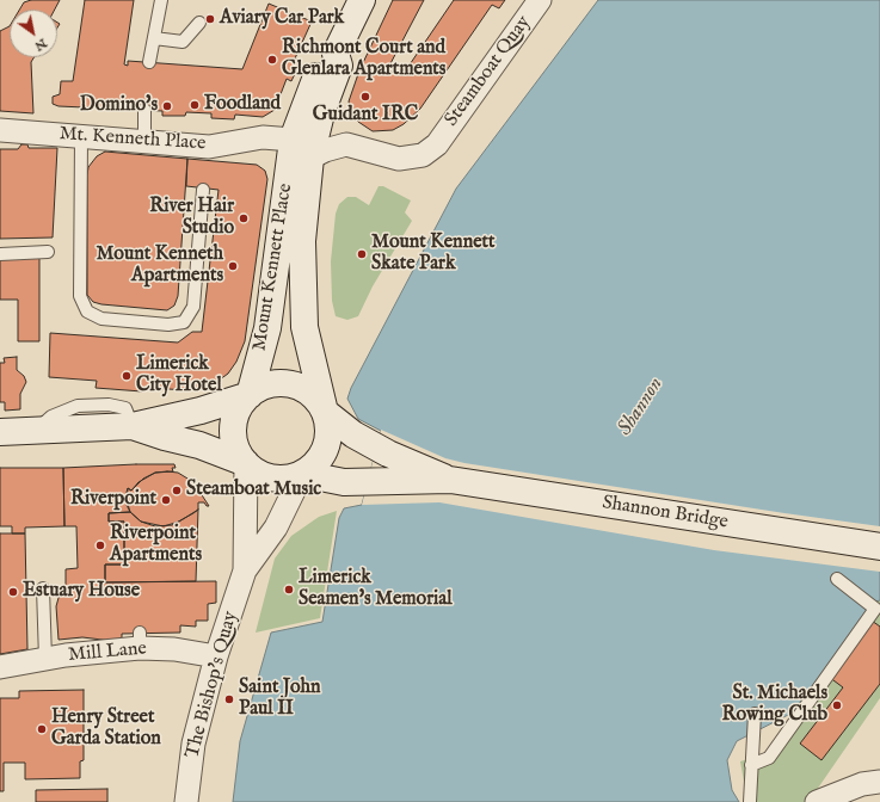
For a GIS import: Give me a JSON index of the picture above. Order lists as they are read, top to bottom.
{
  "streets": {
    "main road": ["Mount Kennett Place", "Shannon Bridge"],
    "street": [
      "Steamboat Quay",
      "Mt. Kenneth Place",
      "Mill Lane",
      "The Bishop's Quay"
    ]
  },
  "crossings": [
    ["Steamboat Quay", "Mt. Kenneth Place"],
    ["Steamboat Quay", "Mount Kennett Place"],
    ["Mt. Kenneth Place", "Mount Kennett Place"],
    ["Mount Kennett Place", "The Bishop's Quay"],
    ["Mill Lane", "The Bishop's Quay"]
  ],
  "water": ["Shannon"],
  "places": [
    "Aviary Car Park",
    "Richmont Court and Glenlara Apartments",
    "Guidant IRC",
    "Foodland",
    "Domino's",
    "River Hair Studio",
    "Mount Kennett Skate Park",
    "Mount Kenneth Apartments",
    "Limerick City Hotel",
    "Steamboat Music",
    "Riverpoint",
    "Riverpoint Apartments",
    "Limerick Seamen's Memorial",
    "Estuary House",
    "Saint John Paul II",
    "St. Michaels Rowing Club",
    "Henry Street Garda Station"
  ],
  "north": "bottom right"
}
